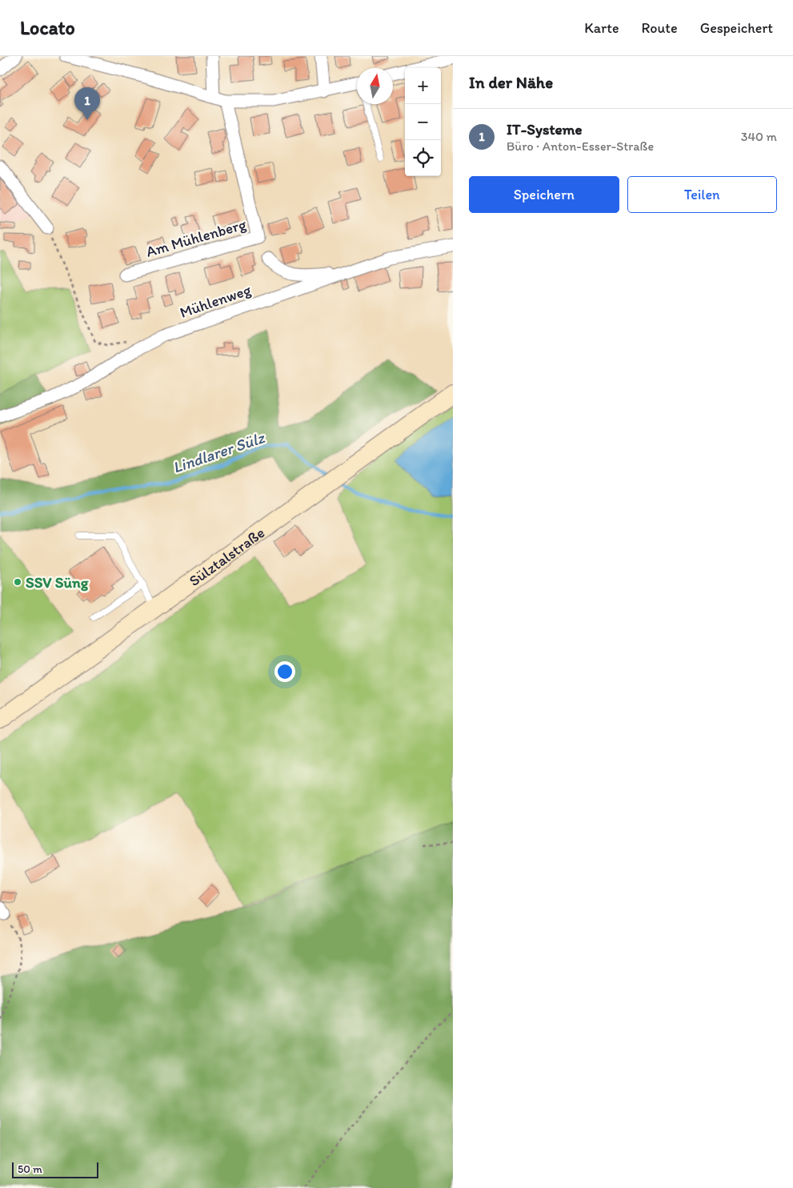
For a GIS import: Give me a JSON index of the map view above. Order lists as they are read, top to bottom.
{
  "streets": {
    "main road": ["Sülztalstraße"],
    "street": ["Am Mühlenberg", "Mühlenweg"]
  },
  "water": ["Lindlarer Sülz"],
  "places": ["SSV Süng"],
  "scale_bar": "50 m",
  "north": "top",
  "page": {
    "header": "Locato",
    "nav": ["Karte", "Route", "Gespeichert"],
    "heading": "In der Nähe",
    "map_buttons": ["+", "−"],
    "pins": "1",
    "list": [
      {
        "mark": "1",
        "name": "IT-Systeme",
        "note": "Büro · Anton-Esser-Straße",
        "value": "340 m"
      }
    ],
    "buttons": ["Speichern", "Teilen"],
    "scale": "50 m"
  }
}
